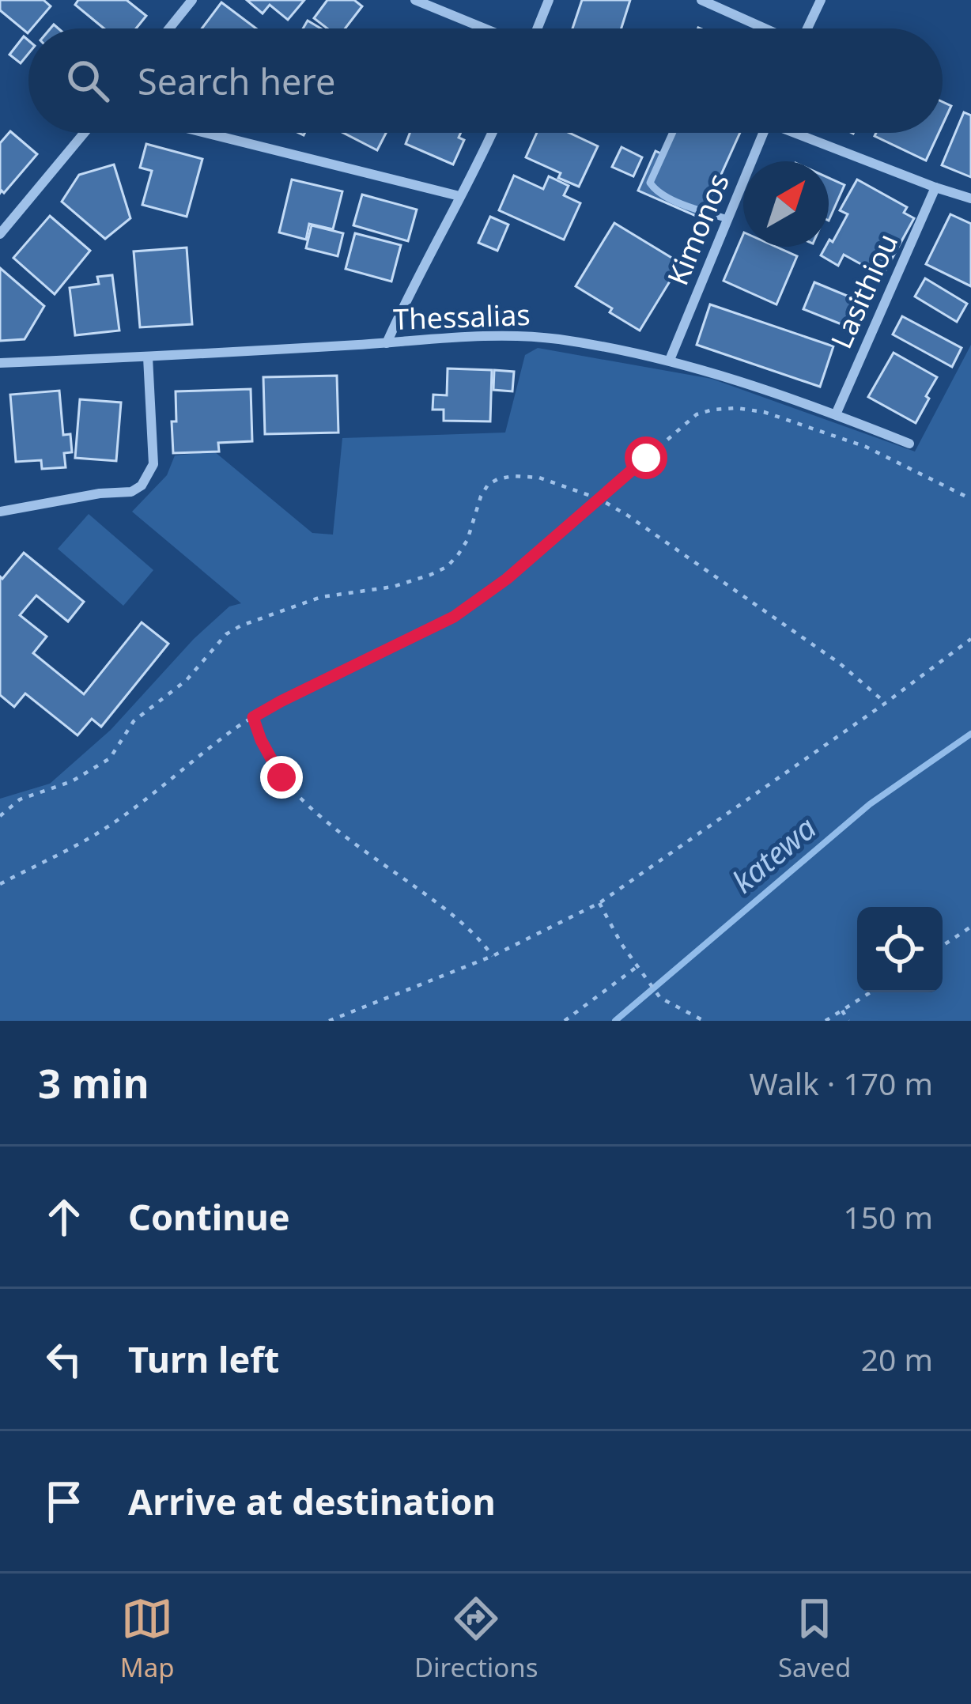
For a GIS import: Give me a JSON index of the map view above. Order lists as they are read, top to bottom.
{
  "streets": {
    "street": ["Kimonos", "Lasithiou", "Thessalias"]
  },
  "crossings": [
    ["Kimonos", "Thessalias"],
    ["Lasithiou", "Thessalias"]
  ],
  "water": ["katewa"],
  "north": "top right",
  "page": {
    "search": "Search here",
    "heading": ["3 min", "Walk · 170 m"],
    "list": [
      ["Continue", "150 m"],
      ["Turn left", "20 m"],
      "Arrive at destination"
    ],
    "nav": ["Map", "Directions", "Saved"]
  }
}
